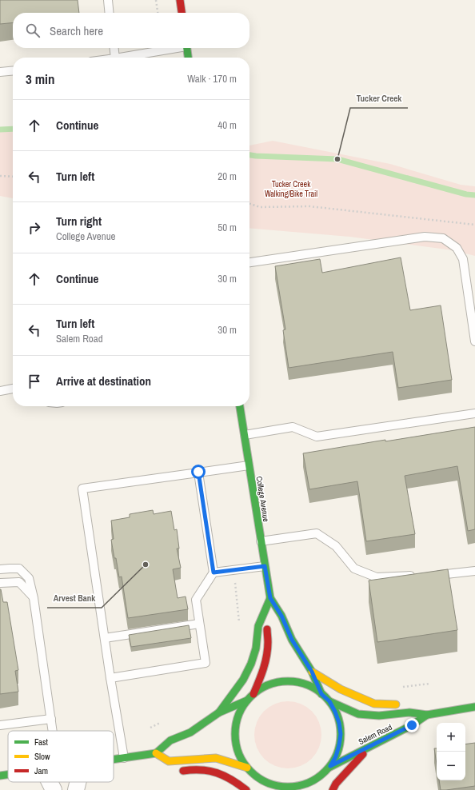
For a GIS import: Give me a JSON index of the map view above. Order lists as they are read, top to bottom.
{
  "streets": {
    "main road": ["College Avenue", "Salem Road"]
  },
  "crossings": [
    ["College Avenue", "Salem Road"]
  ],
  "parks": ["Tucker Creek Walking/Bike Trail"],
  "places": ["Tucker Creek", "Arvest Bank"],
  "legend": ["Fast", "Slow", "Jam"],
  "page": {
    "search": "Search here",
    "heading": ["3 min", "Walk · 170 m"],
    "list": [
      ["Continue", "40 m"],
      ["Turn left", "20 m"],
      ["Turn right", "College Avenue", "50 m"],
      ["Continue", "30 m"],
      ["Turn left", "Salem Road", "30 m"],
      "Arrive at destination"
    ],
    "map_buttons": ["+", "−"]
  }
}
